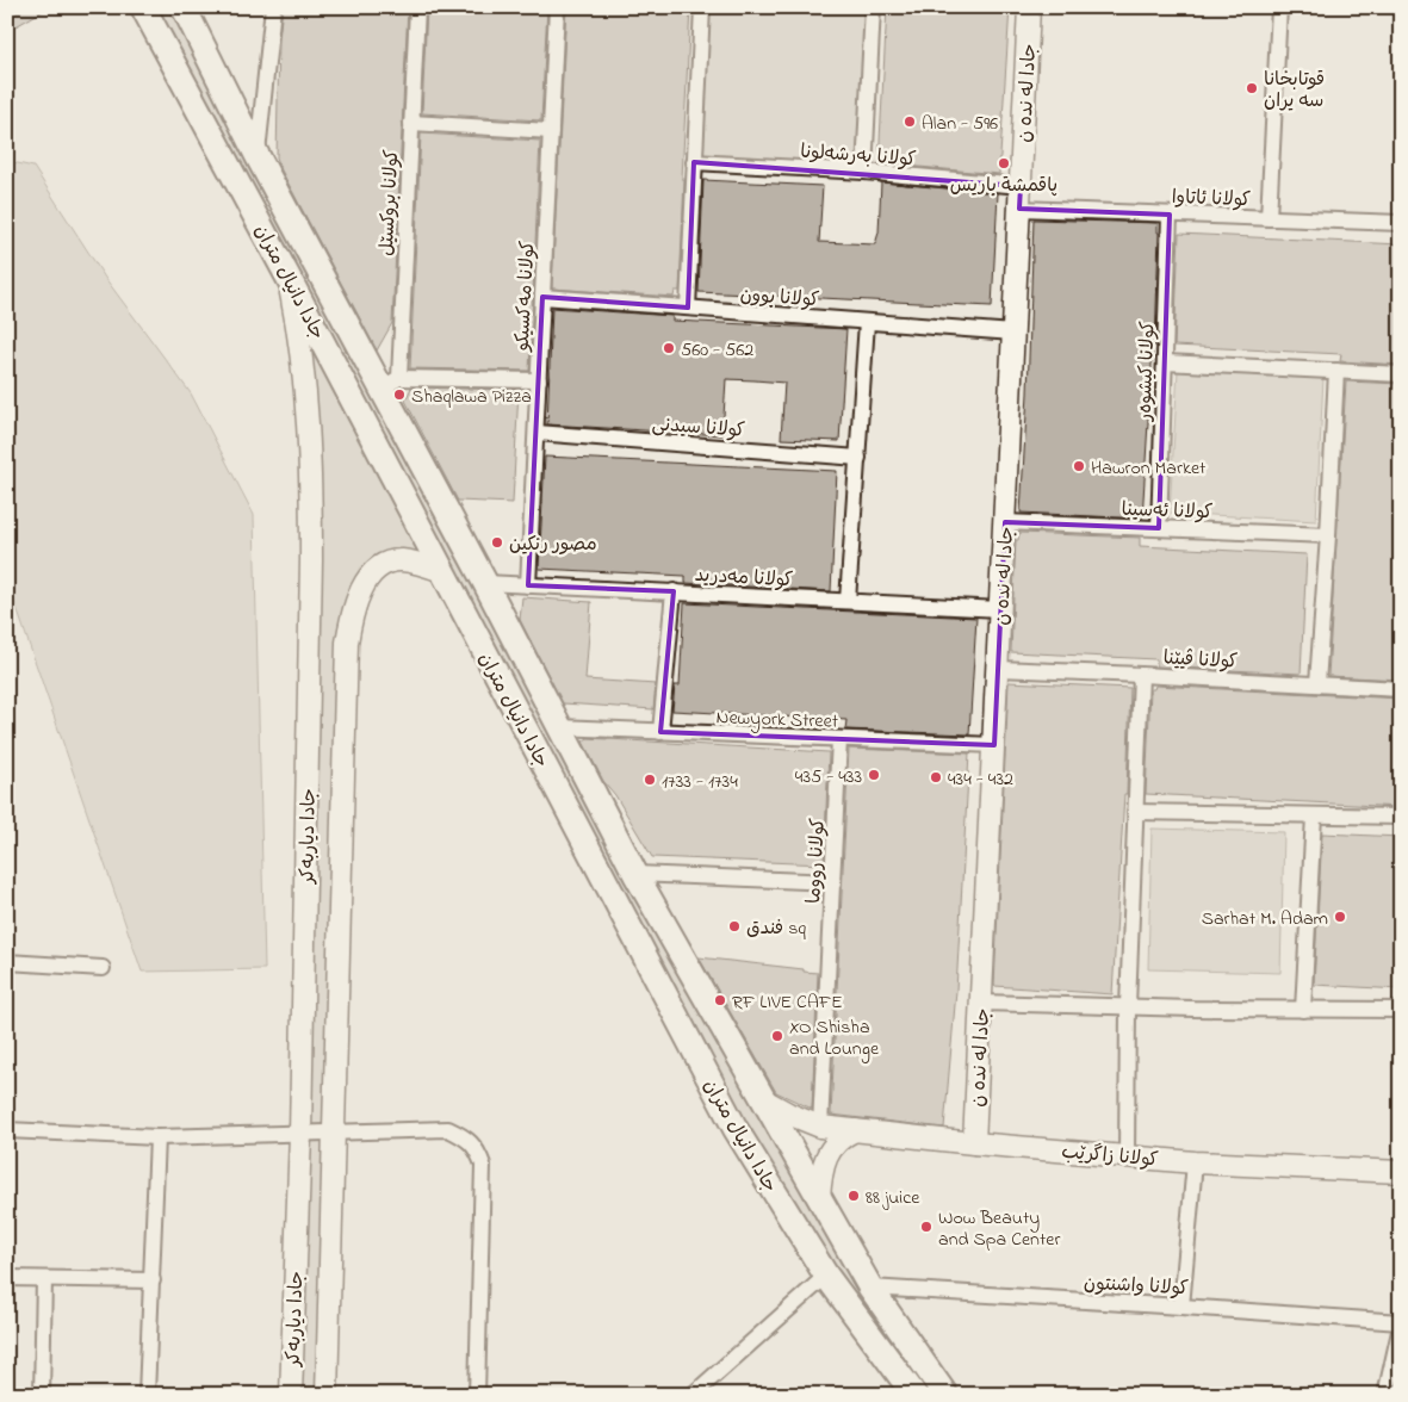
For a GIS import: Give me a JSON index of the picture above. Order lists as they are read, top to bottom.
{
  "streets": {
    "main road": [
      "جادا له نده ن",
      "جادا دانيال متران",
      "جادا دیاربه‌كر",
      "كولانا زاگرێب"
    ],
    "street": [
      "كولانا به‌رشه‌لونا",
      "كولانا ئاتاوا",
      "كولانا بروکسێل",
      "كولانا مەکسیکو",
      "كولانا بوون",
      "كولانا كیشوه‌ر",
      "كولانا سيدنى",
      "كولانا ئەسینا",
      "كولانا مه‌درید",
      "كولانا ڤیێنا",
      "Newyork Street",
      "كولانا رووما",
      "كولانا واشنتون"
    ]
  },
  "crossings": [
    ["جادا له نده ن", "كولانا به‌رشه‌لونا"],
    ["جادا له نده ن", "كولانا ئاتاوا"],
    ["جادا له نده ن", "كولانا بوون"],
    ["جادا له نده ن", "كولانا ئەسینا"],
    ["جادا له نده ن", "كولانا مه‌درید"],
    ["جادا له نده ن", "كولانا ڤیێنا"],
    ["جادا له نده ن", "Newyork Street"],
    ["جادا له نده ن", "كولانا زاگرێب"],
    ["كولانا ئاتاوا", "كولانا كیشوه‌ر"],
    ["كولانا بروکسێل", "جادا دانيال متران"],
    ["جادا دانيال متران", "كولانا مه‌درید"],
    ["جادا دانيال متران", "Newyork Street"],
    ["جادا دانيال متران", "جادا دیاربه‌كر"],
    ["جادا دانيال متران", "كولانا زاگرێب"],
    ["جادا دانيال متران", "كولانا واشنتون"],
    ["كولانا مەکسیکو", "كولانا بوون"],
    ["كولانا مەکسیکو", "كولانا سيدنى"],
    ["كولانا مەکسیکو", "كولانا مه‌درید"],
    ["كولانا كیشوه‌ر", "كولانا ئەسینا"],
    ["Newyork Street", "كولانا رووما"],
    ["كولانا رووما", "كولانا زاگرێب"]
  ],
  "places": [
    "قوتابخانا سه يران",
    "Alan - 596",
    "پاقمشة باريس",
    "560 - 562",
    "Shaqlawa Pizza",
    "Hawron Market",
    "مصور رنكين",
    "435 - 433",
    "434 - 432",
    "1733 - 1734",
    "Sarhat M. Adam",
    "فندق sq",
    "RF LIVE CAFE",
    "XO Shisha and Lounge",
    "88 juice",
    "Wow Beauty and Spa Center"
  ]
}
